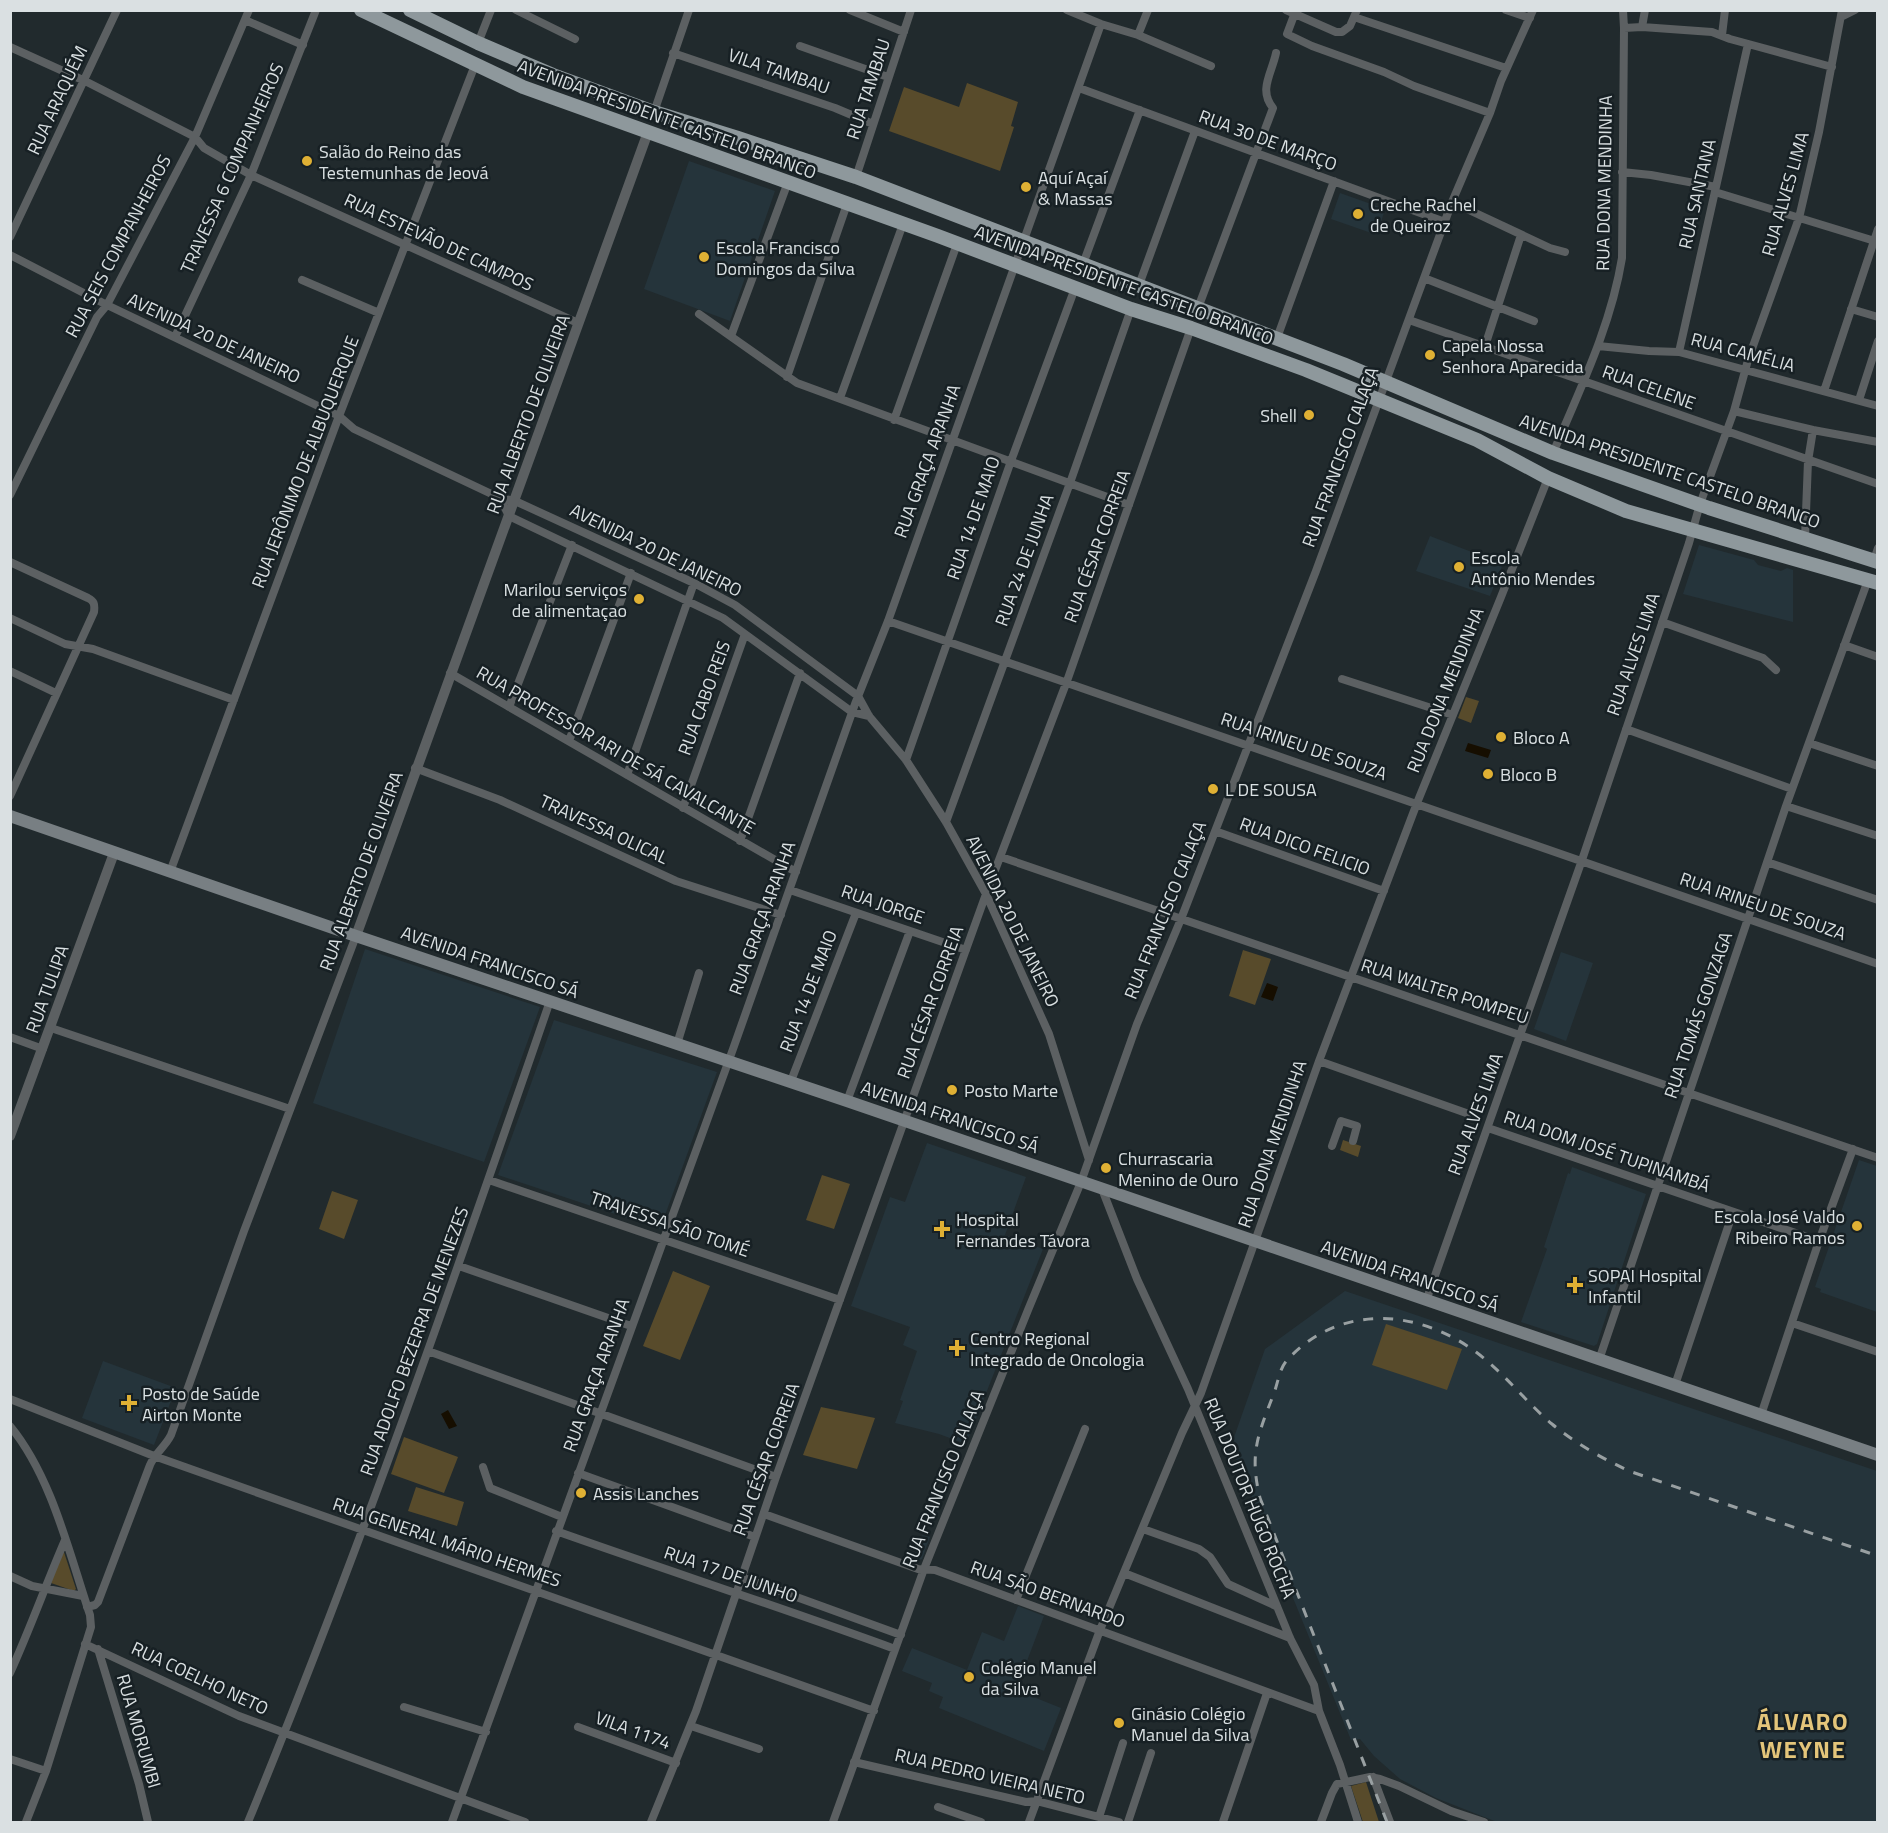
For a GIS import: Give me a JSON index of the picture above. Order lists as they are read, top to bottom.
{
  "streets": {
    "main road": ["AVENIDA PRESIDENTE CASTELO BRANCO", "AVENIDA FRANCISCO SÁ"],
    "street": [
      "VILA TAMBAU",
      "RUA TAMBAU",
      "RUA ARAQUÉM",
      "RUA 30 DE MARÇO",
      "TRAVESSA 6 COMPANHEIROS",
      "RUA DONA MENDINHA",
      "RUA SANTANA",
      "RUA ALVES LIMA",
      "RUA ESTEVÃO DE CAMPOS",
      "RUA SEIS COMPANHEIROS",
      "AVENIDA 20 DE JANEIRO",
      "RUA CAMÉLIA",
      "RUA CELENE",
      "RUA ALBERTO DE OLIVEIRA",
      "RUA FRANCISCO CALAÇA",
      "RUA GRAÇA ARANHA",
      "RUA JERÔNIMO DE ALBUQUERQUE",
      "RUA 14 DE MAIO",
      "RUA CÉSAR CORREIA",
      "RUA 24 DE JUNHA",
      "RUA CABO REIS",
      "RUA IRINEU DE SOUZA",
      "RUA PROFESSOR ARI DE SÁ CAVALCANTE",
      "TRAVESSA OLICAL",
      "RUA DICO FELICIO",
      "RUA JORGE",
      "RUA TULIPA",
      "RUA WALTER POMPEU",
      "RUA TOMÁS GONZAGA",
      "RUA DOM JOSÉ TUPINAMBÁ",
      "TRAVESSA SÃO TOMÉ",
      "RUA ADOLFO BEZERRA DE MENEZES",
      "RUA DOUTOR HUGO ROCHA",
      "RUA GENERAL MÁRIO HERMES",
      "RUA 17 DE JUNHO",
      "RUA SÃO BERNARDO",
      "RUA COELHO NETO",
      "VILA 1174",
      "RUA MORUMBI",
      "RUA PEDRO VIEIRA NETO"
    ]
  },
  "crossings": [
    ["VILA TAMBAU", "RUA TAMBAU"],
    ["RUA TAMBAU", "AVENIDA PRESIDENTE CASTELO BRANCO"],
    ["RUA ARAQUÉM", "RUA ESTEVÃO DE CAMPOS"],
    ["AVENIDA PRESIDENTE CASTELO BRANCO", "RUA DONA MENDINHA"],
    ["AVENIDA PRESIDENTE CASTELO BRANCO", "RUA ALVES LIMA"],
    ["AVENIDA PRESIDENTE CASTELO BRANCO", "RUA ALBERTO DE OLIVEIRA"],
    ["AVENIDA PRESIDENTE CASTELO BRANCO", "RUA FRANCISCO CALAÇA"],
    ["AVENIDA PRESIDENTE CASTELO BRANCO", "RUA GRAÇA ARANHA"],
    ["AVENIDA PRESIDENTE CASTELO BRANCO", "RUA JERÔNIMO DE ALBUQUERQUE"],
    ["AVENIDA PRESIDENTE CASTELO BRANCO", "RUA 14 DE MAIO"],
    ["AVENIDA PRESIDENTE CASTELO BRANCO", "RUA CÉSAR CORREIA"],
    ["AVENIDA PRESIDENTE CASTELO BRANCO", "RUA 24 DE JUNHA"],
    ["AVENIDA PRESIDENTE CASTELO BRANCO", "RUA TOMÁS GONZAGA"],
    ["RUA 30 DE MARÇO", "RUA FRANCISCO CALAÇA"],
    ["RUA 30 DE MARÇO", "RUA GRAÇA ARANHA"],
    ["TRAVESSA 6 COMPANHEIROS", "RUA ESTEVÃO DE CAMPOS"],
    ["TRAVESSA 6 COMPANHEIROS", "AVENIDA 20 DE JANEIRO"],
    ["RUA DONA MENDINHA", "RUA CAMÉLIA"],
    ["RUA DONA MENDINHA", "RUA CELENE"],
    ["RUA DONA MENDINHA", "RUA IRINEU DE SOUZA"],
    ["RUA DONA MENDINHA", "RUA DICO FELICIO"],
    ["RUA DONA MENDINHA", "AVENIDA FRANCISCO SÁ"],
    ["RUA DONA MENDINHA", "RUA WALTER POMPEU"],
    ["RUA DONA MENDINHA", "RUA DOUTOR HUGO ROCHA"],
    ["RUA DONA MENDINHA", "RUA SÃO BERNARDO"],
    ["RUA DONA MENDINHA", "RUA PEDRO VIEIRA NETO"],
    ["RUA SANTANA", "RUA CAMÉLIA"],
    ["RUA ALVES LIMA", "RUA CAMÉLIA"],
    ["RUA ALVES LIMA", "RUA CELENE"],
    ["RUA ALVES LIMA", "RUA IRINEU DE SOUZA"],
    ["RUA ALVES LIMA", "AVENIDA FRANCISCO SÁ"],
    ["RUA ALVES LIMA", "RUA WALTER POMPEU"],
    ["RUA ALVES LIMA", "RUA DOM JOSÉ TUPINAMBÁ"],
    ["RUA ESTEVÃO DE CAMPOS", "RUA SEIS COMPANHEIROS"],
    ["RUA ESTEVÃO DE CAMPOS", "RUA ALBERTO DE OLIVEIRA"],
    ["RUA ESTEVÃO DE CAMPOS", "RUA JERÔNIMO DE ALBUQUERQUE"],
    ["RUA SEIS COMPANHEIROS", "AVENIDA 20 DE JANEIRO"],
    ["AVENIDA 20 DE JANEIRO", "RUA ALBERTO DE OLIVEIRA"],
    ["AVENIDA 20 DE JANEIRO", "RUA FRANCISCO CALAÇA"],
    ["AVENIDA 20 DE JANEIRO", "RUA GRAÇA ARANHA"],
    ["AVENIDA 20 DE JANEIRO", "RUA JERÔNIMO DE ALBUQUERQUE"],
    ["AVENIDA 20 DE JANEIRO", "RUA 14 DE MAIO"],
    ["AVENIDA 20 DE JANEIRO", "RUA CÉSAR CORREIA"],
    ["AVENIDA 20 DE JANEIRO", "RUA 24 DE JUNHA"],
    ["AVENIDA 20 DE JANEIRO", "RUA CABO REIS"],
    ["RUA CELENE", "RUA FRANCISCO CALAÇA"],
    ["RUA ALBERTO DE OLIVEIRA", "RUA PROFESSOR ARI DE SÁ CAVALCANTE"],
    ["RUA ALBERTO DE OLIVEIRA", "TRAVESSA OLICAL"],
    ["RUA ALBERTO DE OLIVEIRA", "AVENIDA FRANCISCO SÁ"],
    ["RUA ALBERTO DE OLIVEIRA", "RUA GENERAL MÁRIO HERMES"],
    ["RUA FRANCISCO CALAÇA", "RUA IRINEU DE SOUZA"],
    ["RUA FRANCISCO CALAÇA", "RUA DICO FELICIO"],
    ["RUA FRANCISCO CALAÇA", "AVENIDA FRANCISCO SÁ"],
    ["RUA FRANCISCO CALAÇA", "RUA WALTER POMPEU"],
    ["RUA FRANCISCO CALAÇA", "RUA GENERAL MÁRIO HERMES"],
    ["RUA FRANCISCO CALAÇA", "RUA 17 DE JUNHO"],
    ["RUA FRANCISCO CALAÇA", "RUA SÃO BERNARDO"],
    ["RUA FRANCISCO CALAÇA", "RUA PEDRO VIEIRA NETO"],
    ["RUA GRAÇA ARANHA", "RUA IRINEU DE SOUZA"],
    ["RUA GRAÇA ARANHA", "RUA PROFESSOR ARI DE SÁ CAVALCANTE"],
    ["RUA GRAÇA ARANHA", "TRAVESSA OLICAL"],
    ["RUA GRAÇA ARANHA", "RUA JORGE"],
    ["RUA GRAÇA ARANHA", "AVENIDA FRANCISCO SÁ"],
    ["RUA GRAÇA ARANHA", "TRAVESSA SÃO TOMÉ"],
    ["RUA GRAÇA ARANHA", "RUA GENERAL MÁRIO HERMES"],
    ["RUA GRAÇA ARANHA", "RUA 17 DE JUNHO"],
    ["RUA GRAÇA ARANHA", "RUA COELHO NETO"],
    ["RUA JERÔNIMO DE ALBUQUERQUE", "AVENIDA FRANCISCO SÁ"],
    ["RUA 14 DE MAIO", "RUA IRINEU DE SOUZA"],
    ["RUA 14 DE MAIO", "RUA JORGE"],
    ["RUA 14 DE MAIO", "AVENIDA FRANCISCO SÁ"],
    ["RUA CÉSAR CORREIA", "RUA IRINEU DE SOUZA"],
    ["RUA CÉSAR CORREIA", "RUA JORGE"],
    ["RUA CÉSAR CORREIA", "AVENIDA FRANCISCO SÁ"],
    ["RUA CÉSAR CORREIA", "RUA WALTER POMPEU"],
    ["RUA CÉSAR CORREIA", "TRAVESSA SÃO TOMÉ"],
    ["RUA CÉSAR CORREIA", "RUA GENERAL MÁRIO HERMES"],
    ["RUA CÉSAR CORREIA", "RUA 17 DE JUNHO"],
    ["RUA CÉSAR CORREIA", "RUA SÃO BERNARDO"],
    ["RUA CÉSAR CORREIA", "VILA 1174"],
    ["RUA 24 DE JUNHA", "RUA IRINEU DE SOUZA"],
    ["RUA CABO REIS", "RUA PROFESSOR ARI DE SÁ CAVALCANTE"],
    ["RUA IRINEU DE SOUZA", "RUA TOMÁS GONZAGA"],
    ["AVENIDA FRANCISCO SÁ", "RUA TULIPA"],
    ["AVENIDA FRANCISCO SÁ", "RUA TOMÁS GONZAGA"],
    ["AVENIDA FRANCISCO SÁ", "RUA ADOLFO BEZERRA DE MENEZES"],
    ["AVENIDA FRANCISCO SÁ", "RUA DOUTOR HUGO ROCHA"],
    ["RUA WALTER POMPEU", "RUA TOMÁS GONZAGA"],
    ["RUA TOMÁS GONZAGA", "RUA DOM JOSÉ TUPINAMBÁ"],
    ["TRAVESSA SÃO TOMÉ", "RUA ADOLFO BEZERRA DE MENEZES"],
    ["RUA ADOLFO BEZERRA DE MENEZES", "RUA GENERAL MÁRIO HERMES"],
    ["RUA ADOLFO BEZERRA DE MENEZES", "RUA COELHO NETO"],
    ["RUA DOUTOR HUGO ROCHA", "RUA SÃO BERNARDO"],
    ["RUA COELHO NETO", "RUA MORUMBI"]
  ],
  "districts": ["ÁLVARO WEYNE"],
  "places": {
    "other": [
      "Salão do Reino das Testemunhas de Jeová",
      "Aquí Açaí & Massas",
      "Creche Rachel de Queiroz",
      "Escola Francisco Domingos da Silva",
      "Capela Nossa Senhora Aparecida",
      "Shell",
      "Escola Antônio Mendes",
      "Marilou serviços de alimentaçao",
      "Bloco A",
      "Bloco B",
      "L DE SOUSA",
      "Posto Marte",
      "Churrascaria Menino de Ouro",
      "Escola José Valdo Ribeiro Ramos",
      "Assis Lanches",
      "Colégio Manuel da Silva",
      "Ginásio Colégio Manuel da Silva"
    ],
    "health": [
      "Hospital Fernandes Távora",
      "SOPAI Hospital Infantil",
      "Centro Regional Integrado de Oncologia",
      "Posto de Saúde Airton Monte"
    ]
  }
}
